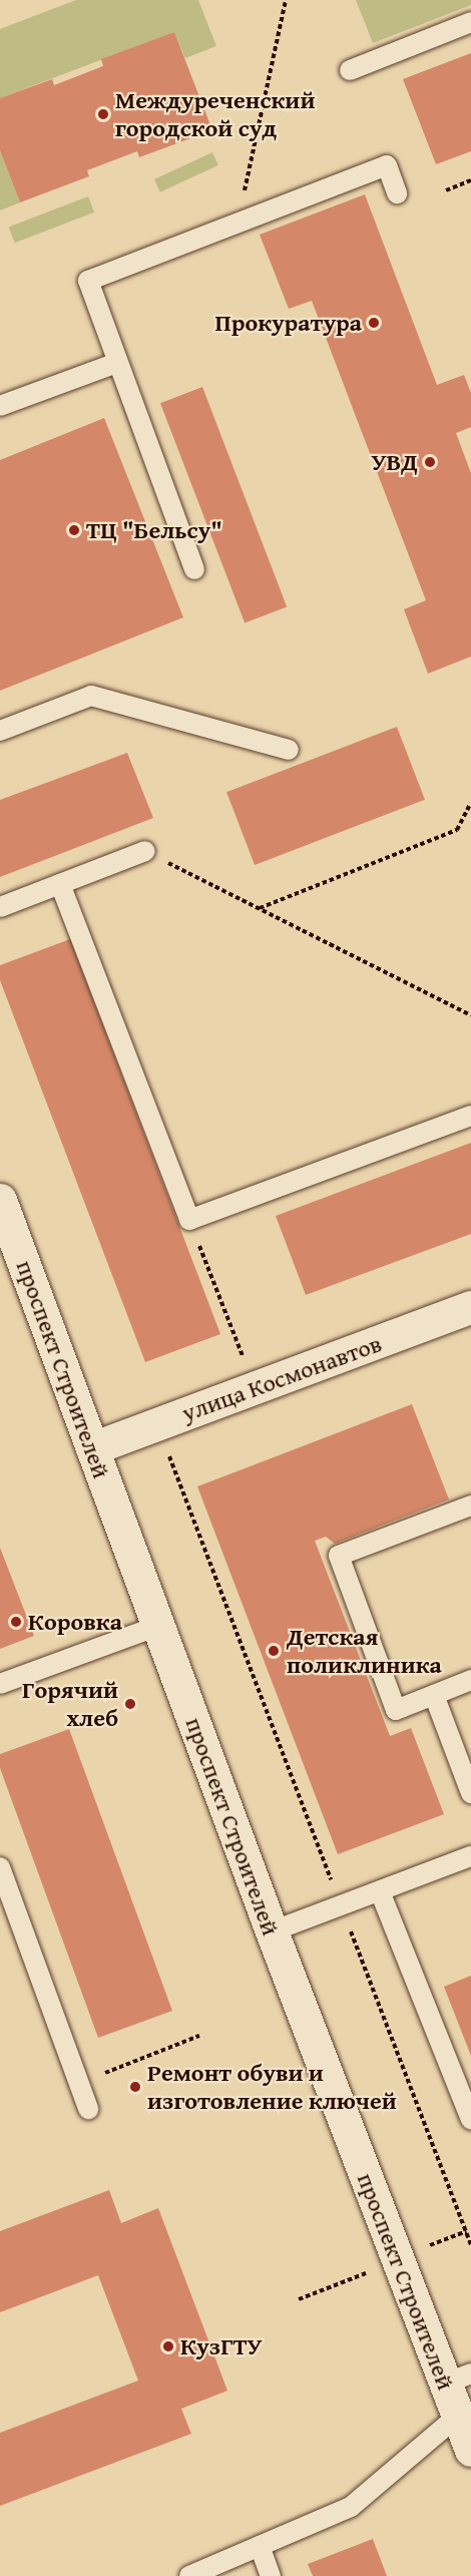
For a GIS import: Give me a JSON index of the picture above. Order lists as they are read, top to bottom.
{
  "streets": {
    "main road": ["проспект Строителей", "улица Космонавтов"]
  },
  "crossings": [
    ["проспект Строителей", "улица Космонавтов"]
  ],
  "places": [
    "Междуреченский городской суд",
    "Прокуратура",
    "УВД",
    "ТЦ \"Бельсу\"",
    "Коровка",
    "Детская поликлиника",
    "Горячий хлеб",
    "Ремонт обуви и изготовление ключей",
    "КузГТУ"
  ]
}
